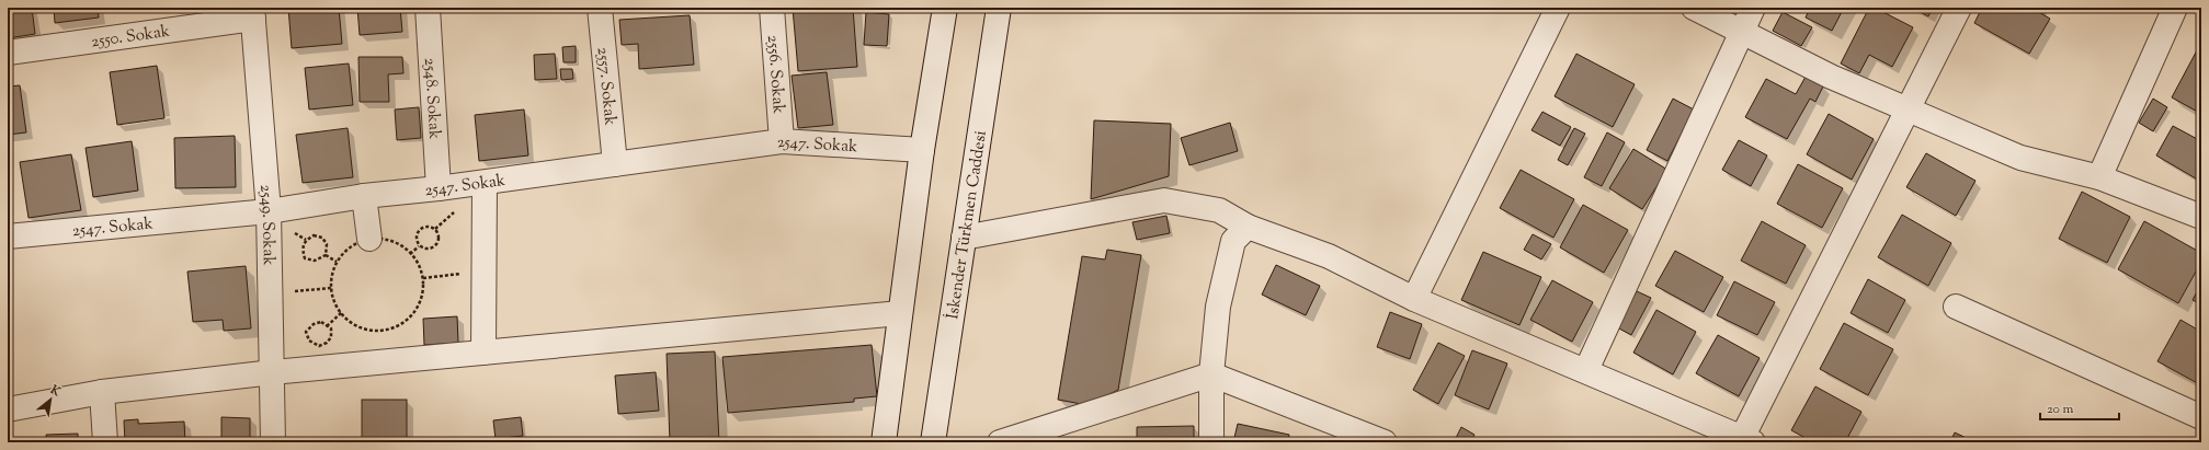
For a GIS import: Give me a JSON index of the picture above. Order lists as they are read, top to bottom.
{
  "streets": {
    "street": [
      "2550. Sokak",
      "2556. Sokak",
      "2557. Sokak",
      "2548. Sokak",
      "2547. Sokak",
      "2549. Sokak",
      "İskender Türkmen Caddesi"
    ]
  },
  "crossings": [
    ["2550. Sokak", "2549. Sokak"],
    ["2556. Sokak", "2547. Sokak"],
    ["2557. Sokak", "2547. Sokak"],
    ["2548. Sokak", "2547. Sokak"],
    ["2547. Sokak", "2549. Sokak"]
  ],
  "scale_bar": "20 m",
  "north": "top right"
}
